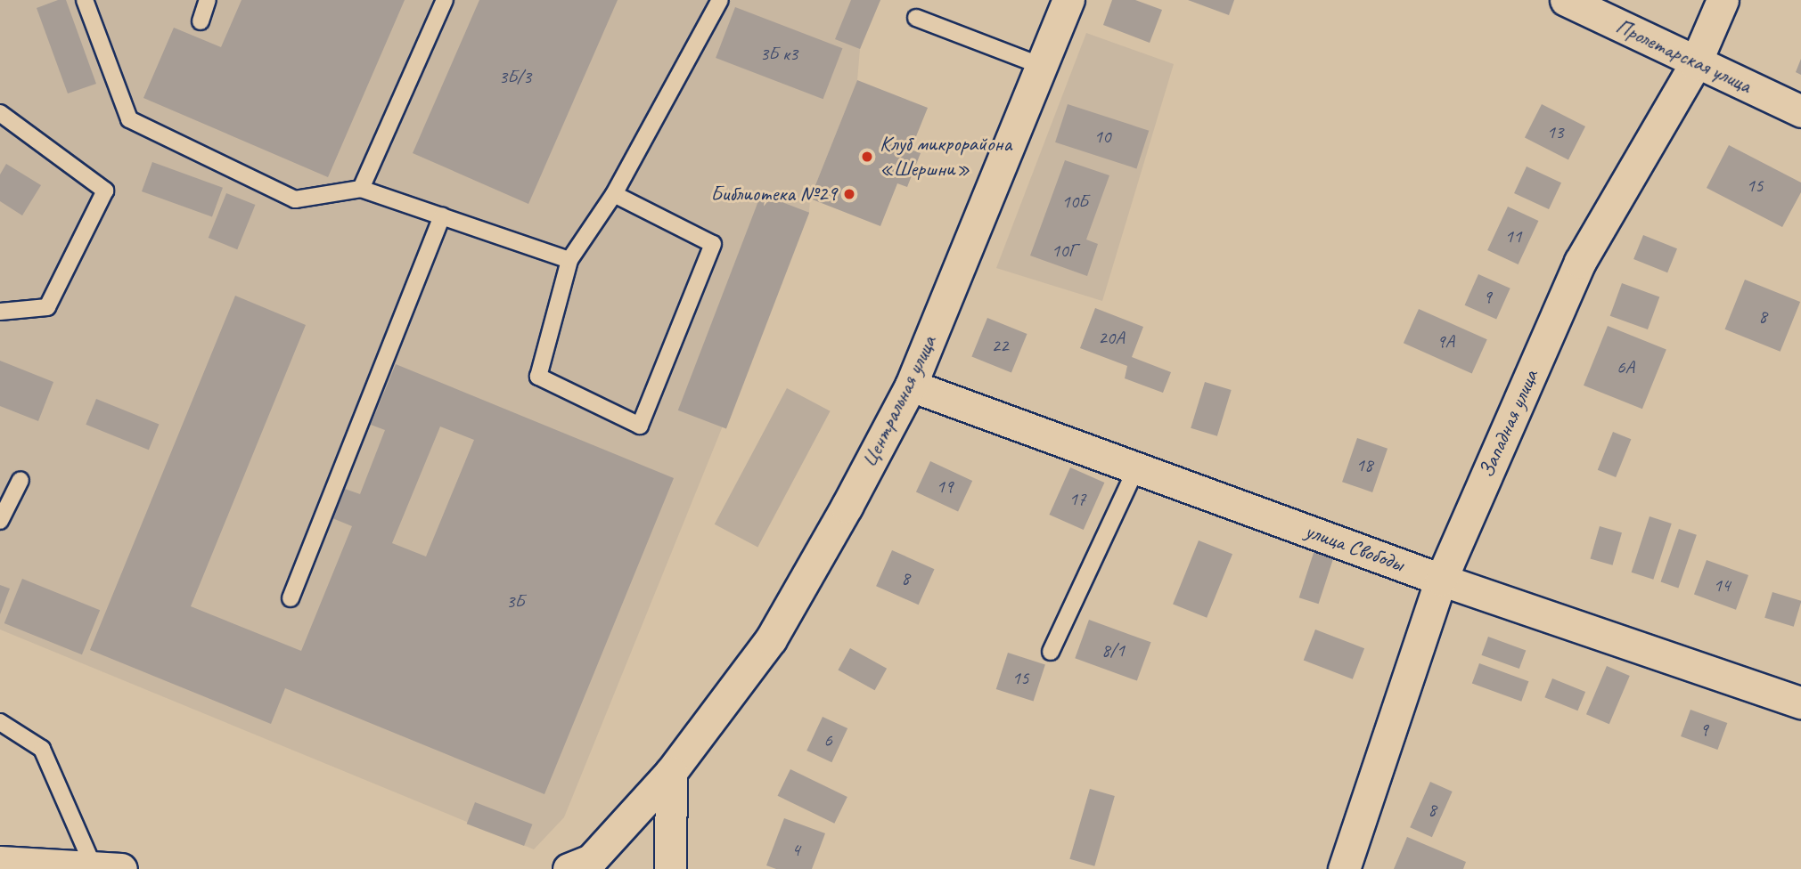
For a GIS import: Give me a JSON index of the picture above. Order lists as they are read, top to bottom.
{
  "streets": {
    "street": [
      "Пролетарская улица",
      "Центральная улица",
      "Западная улица",
      "улица Свободы"
    ]
  },
  "crossings": [
    ["Пролетарская улица", "Западная улица"],
    ["Центральная улица", "улица Свободы"],
    ["Западная улица", "улица Свободы"]
  ],
  "places": ["Клуб микрорайона «Шершни»", "Библиотека №29"],
  "house_numbers": [
    "3Б к3",
    "3Б/3",
    "13",
    "10",
    "15",
    "10Б",
    "11",
    "10Г",
    "9",
    "8",
    "20А",
    "9А",
    "22",
    "6А",
    "18",
    "19",
    "17",
    "8",
    "14",
    "3Б",
    "8/1",
    "15",
    "9",
    "6",
    "8",
    "4"
  ]
}
